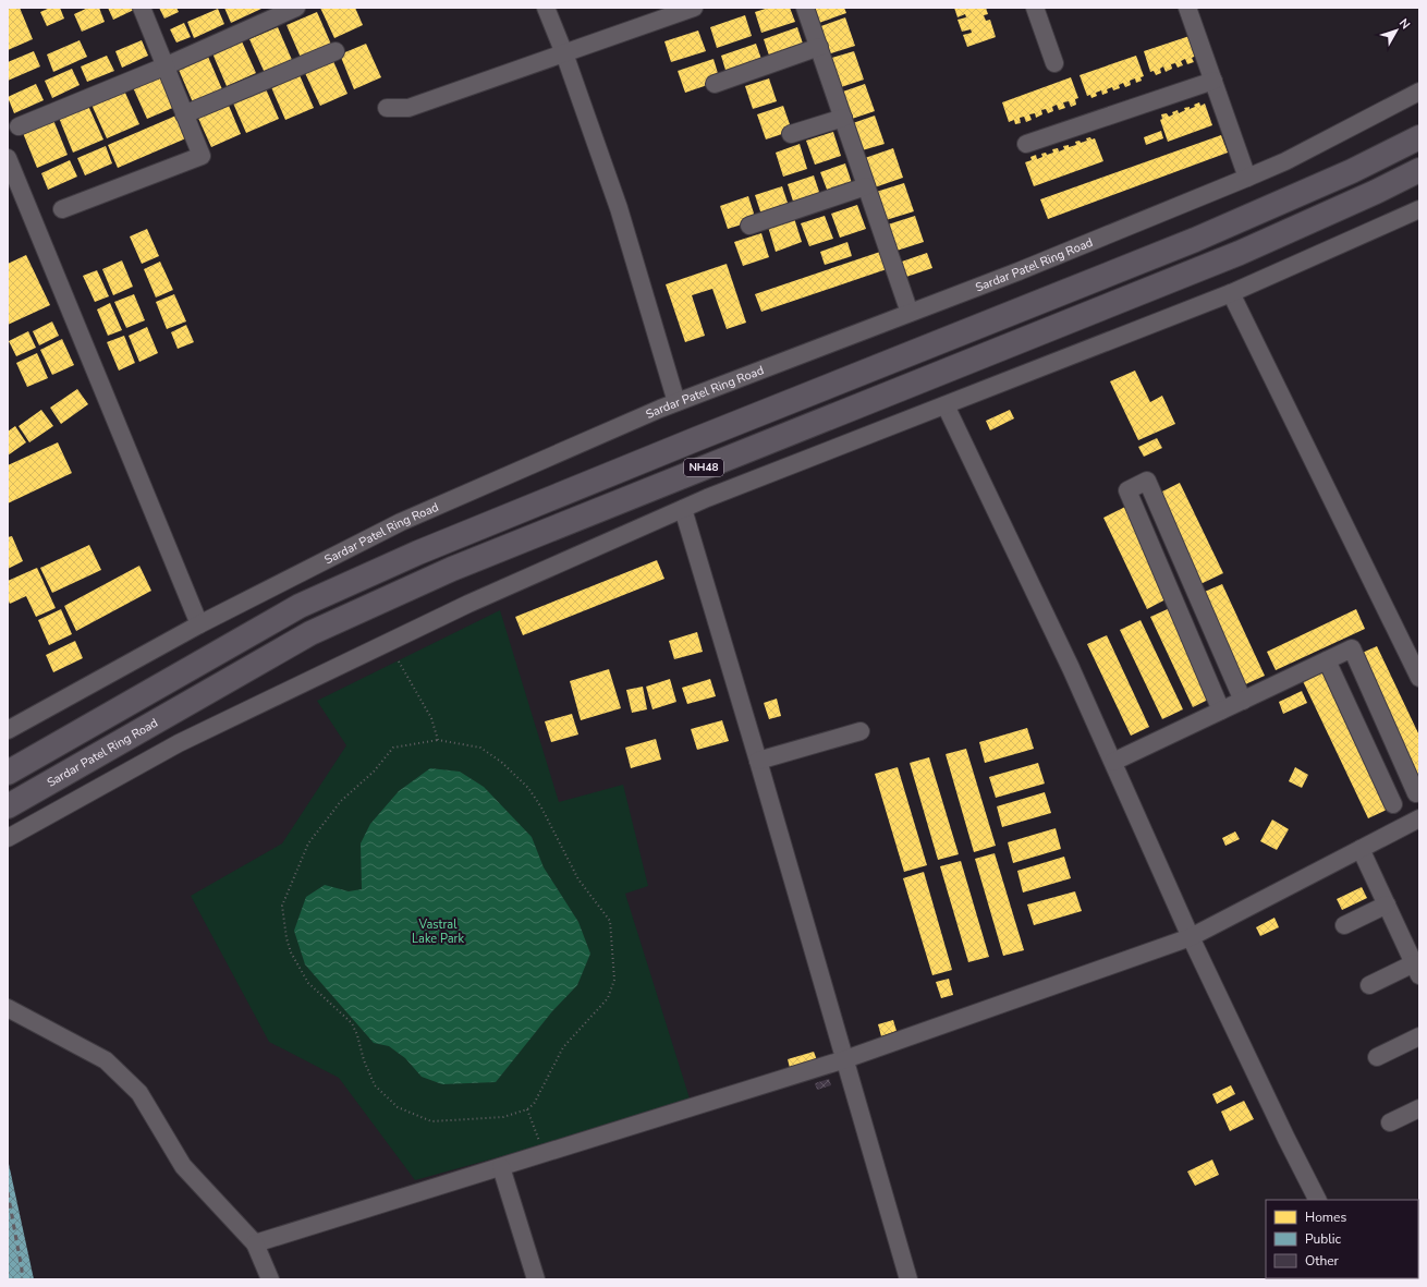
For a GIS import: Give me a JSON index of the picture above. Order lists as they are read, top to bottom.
{
  "streets": {
    "highway": ["Sardar Patel Ring Road", "NH48"]
  },
  "parks": ["Vastral Lake Park"],
  "legend": ["Homes", "Public", "Other"],
  "north": "top right"
}
